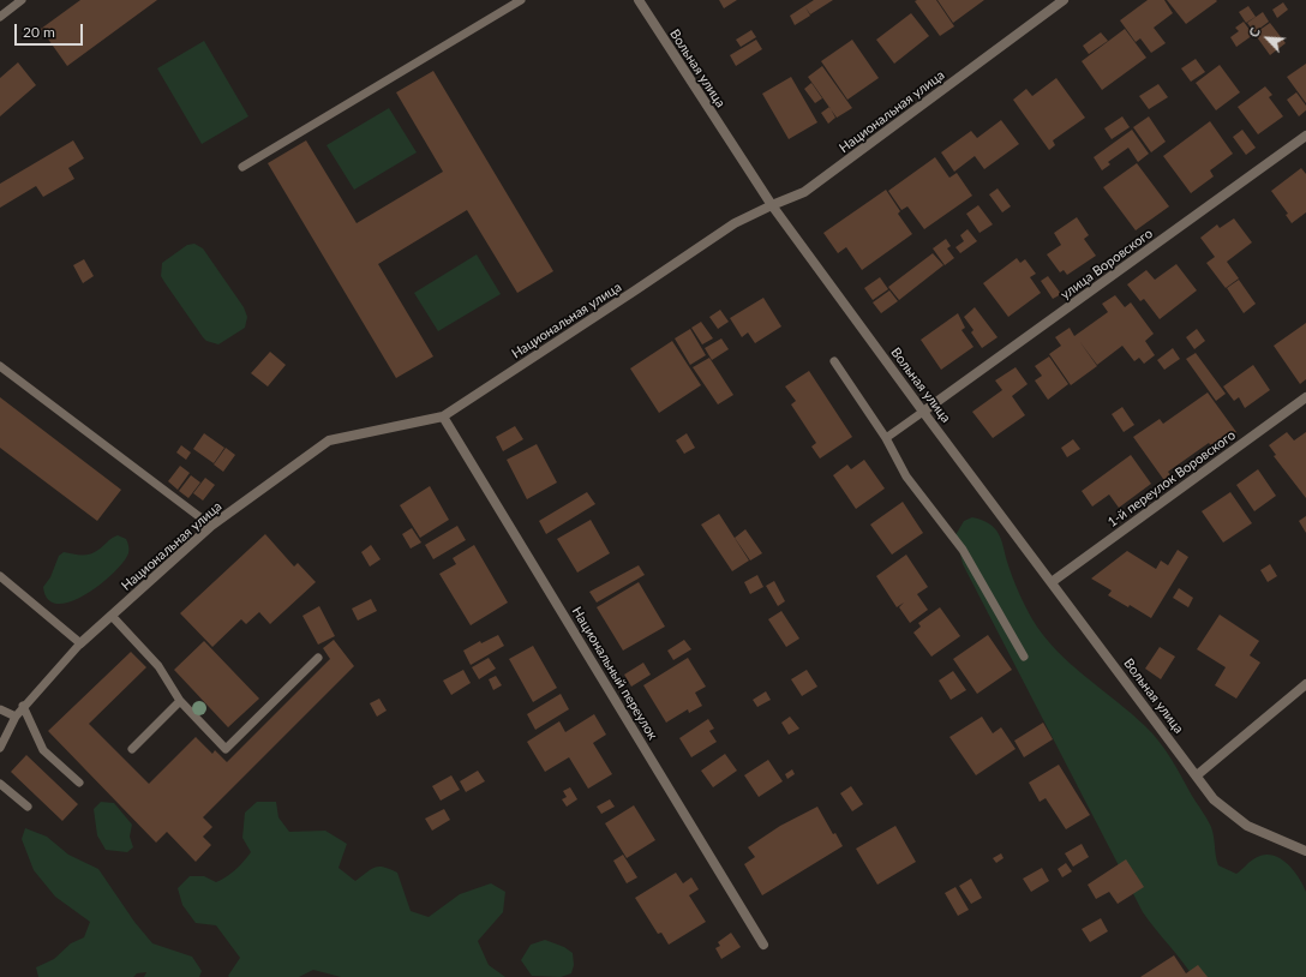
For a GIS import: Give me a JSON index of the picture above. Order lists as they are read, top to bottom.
{
  "streets": {
    "street": [
      "Вольная улица",
      "Национальная улица",
      "улица Воровского",
      "1-й переулок Воровского",
      "Национальный переулок"
    ]
  },
  "crossings": [
    ["Вольная улица", "Национальная улица"],
    ["Вольная улица", "улица Воровского"],
    ["Вольная улица", "1-й переулок Воровского"],
    ["Национальная улица", "Национальный переулок"]
  ],
  "scale_bar": "20 m",
  "north": "top left"
}
